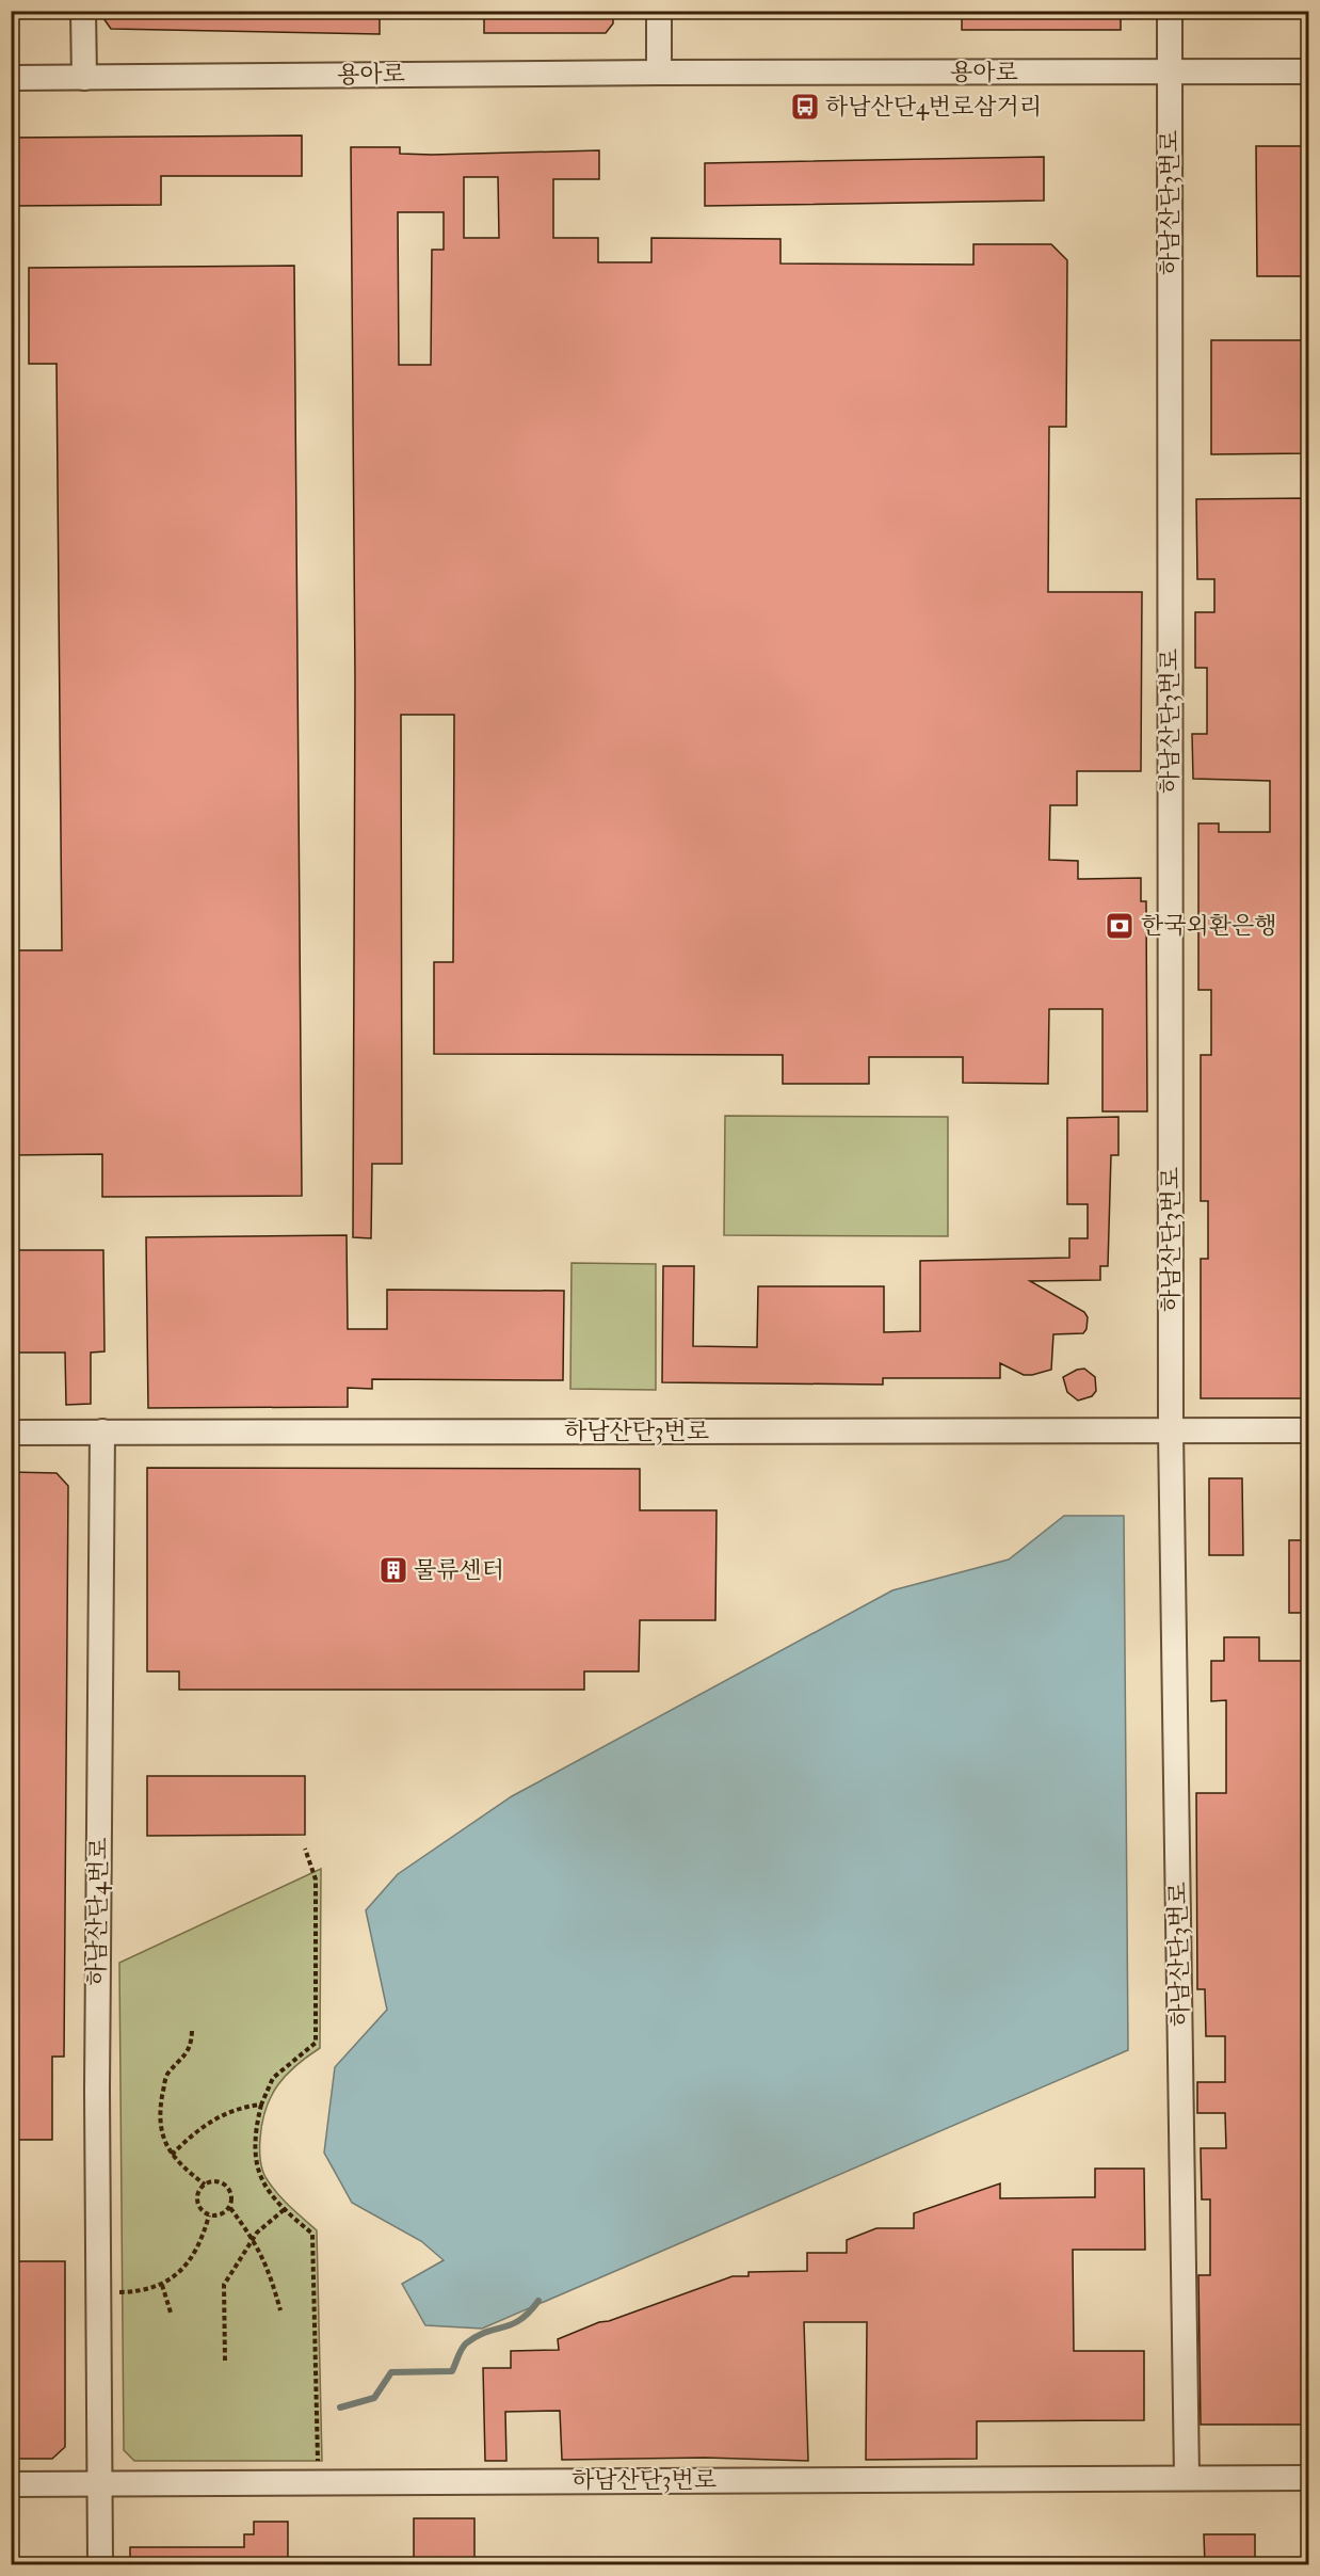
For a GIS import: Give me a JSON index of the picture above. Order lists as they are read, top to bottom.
{
  "streets": {
    "street": ["용아로", "하남산단3번로", "하남산단4번로"]
  },
  "crossings": [
    ["용아로", "하남산단3번로"],
    ["하남산단3번로", "하남산단4번로"]
  ],
  "places": {
    "bus stop": ["하남산단4번로삼거리"],
    "bank": ["한국외환은행"],
    "building": ["물류센터"]
  }
}
